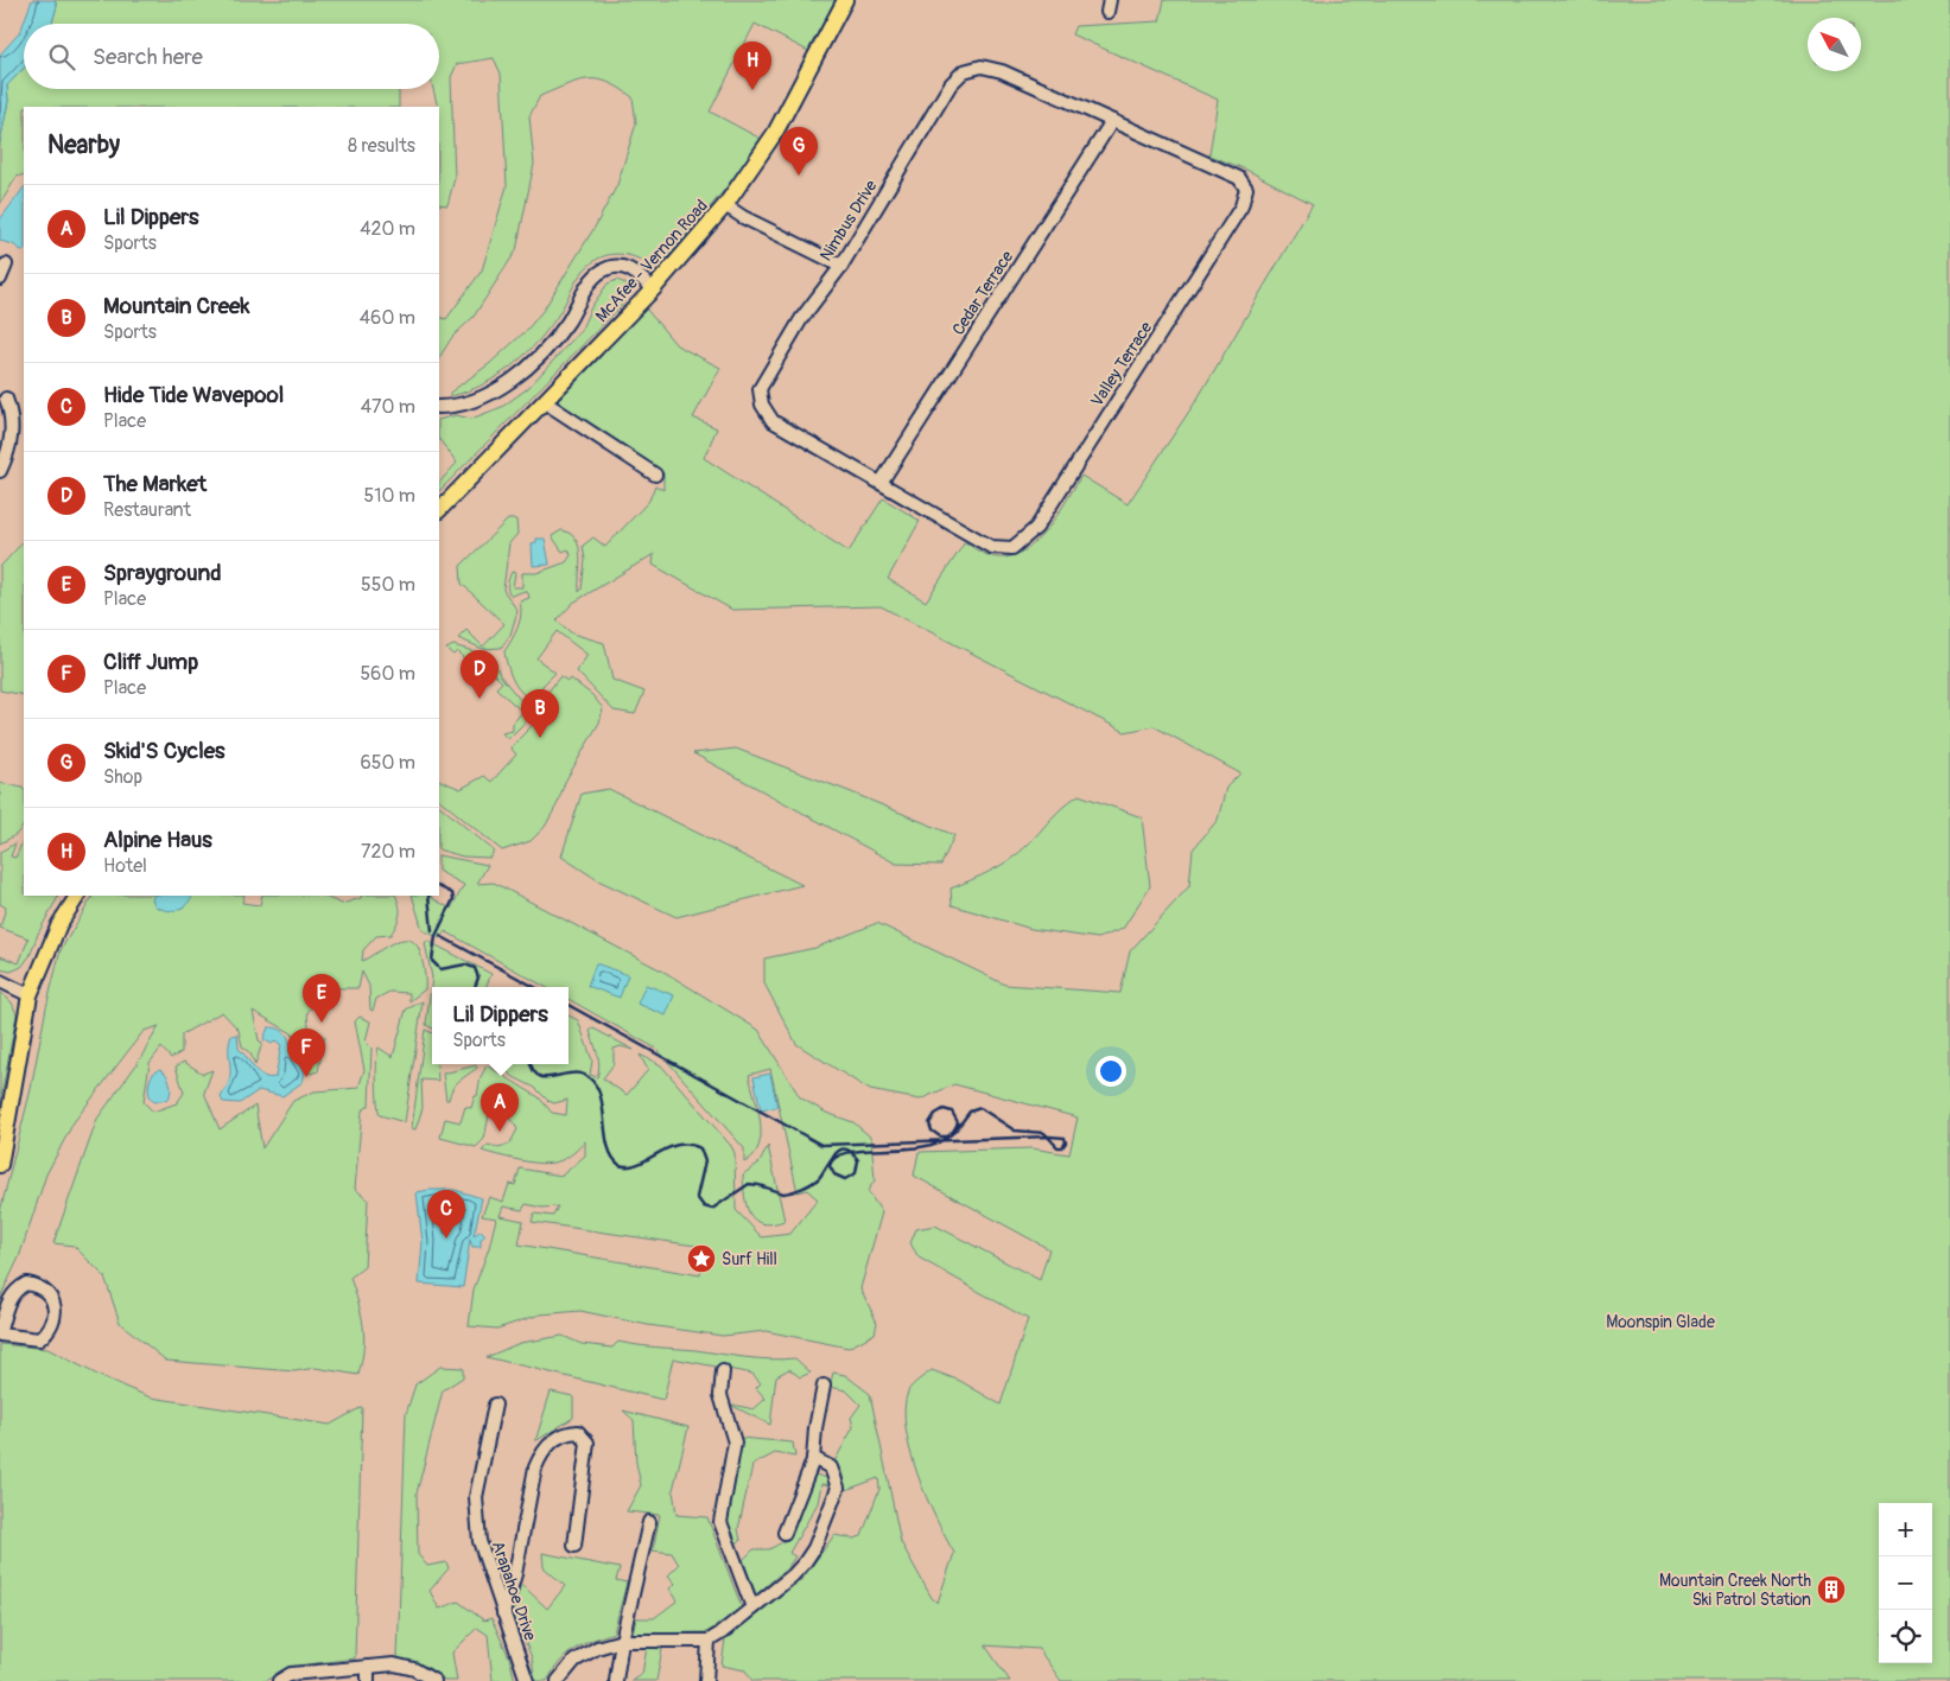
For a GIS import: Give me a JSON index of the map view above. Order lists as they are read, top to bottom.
{
  "streets": {
    "main road": ["McAfee - Vernon Road"],
    "street": [
      "Nimbus Drive",
      "Cedar Terrace",
      "Valley Terrace",
      "Arapahoe Drive"
    ]
  },
  "crossings": [
    ["Nimbus Drive", "Cedar Terrace"],
    ["Nimbus Drive", "Valley Terrace"]
  ],
  "parks": ["Moonspin Glade"],
  "places": {
    "place": ["Surf Hill"],
    "building": ["Mountain Creek North Ski Patrol Station"]
  },
  "north": "top left",
  "page": {
    "search": "Search here",
    "pins": [
      "H",
      "G",
      "D",
      "B",
      "E",
      "F",
      "A",
      "C"
    ],
    "heading": ["Nearby", "8 results"],
    "list": [
      {
        "mark": "A",
        "name": "Lil Dippers",
        "note": "Sports",
        "value": "420 m"
      },
      {
        "mark": "B",
        "name": "Mountain Creek",
        "note": "Sports",
        "value": "460 m"
      },
      {
        "mark": "C",
        "name": "Hide Tide Wavepool",
        "note": "Place",
        "value": "470 m"
      },
      {
        "mark": "D",
        "name": "The Market",
        "note": "Restaurant",
        "value": "510 m"
      },
      {
        "mark": "E",
        "name": "Sprayground",
        "note": "Place",
        "value": "550 m"
      },
      {
        "mark": "F",
        "name": "Cliff Jump",
        "note": "Place",
        "value": "560 m"
      },
      {
        "mark": "G",
        "name": "Skid'S Cycles",
        "note": "Shop",
        "value": "650 m"
      },
      {
        "mark": "H",
        "name": "Alpine Haus",
        "note": "Hotel",
        "value": "720 m"
      }
    ],
    "popup": ["Lil Dippers", "Sports"],
    "map_buttons": ["+", "−"]
  }
}
